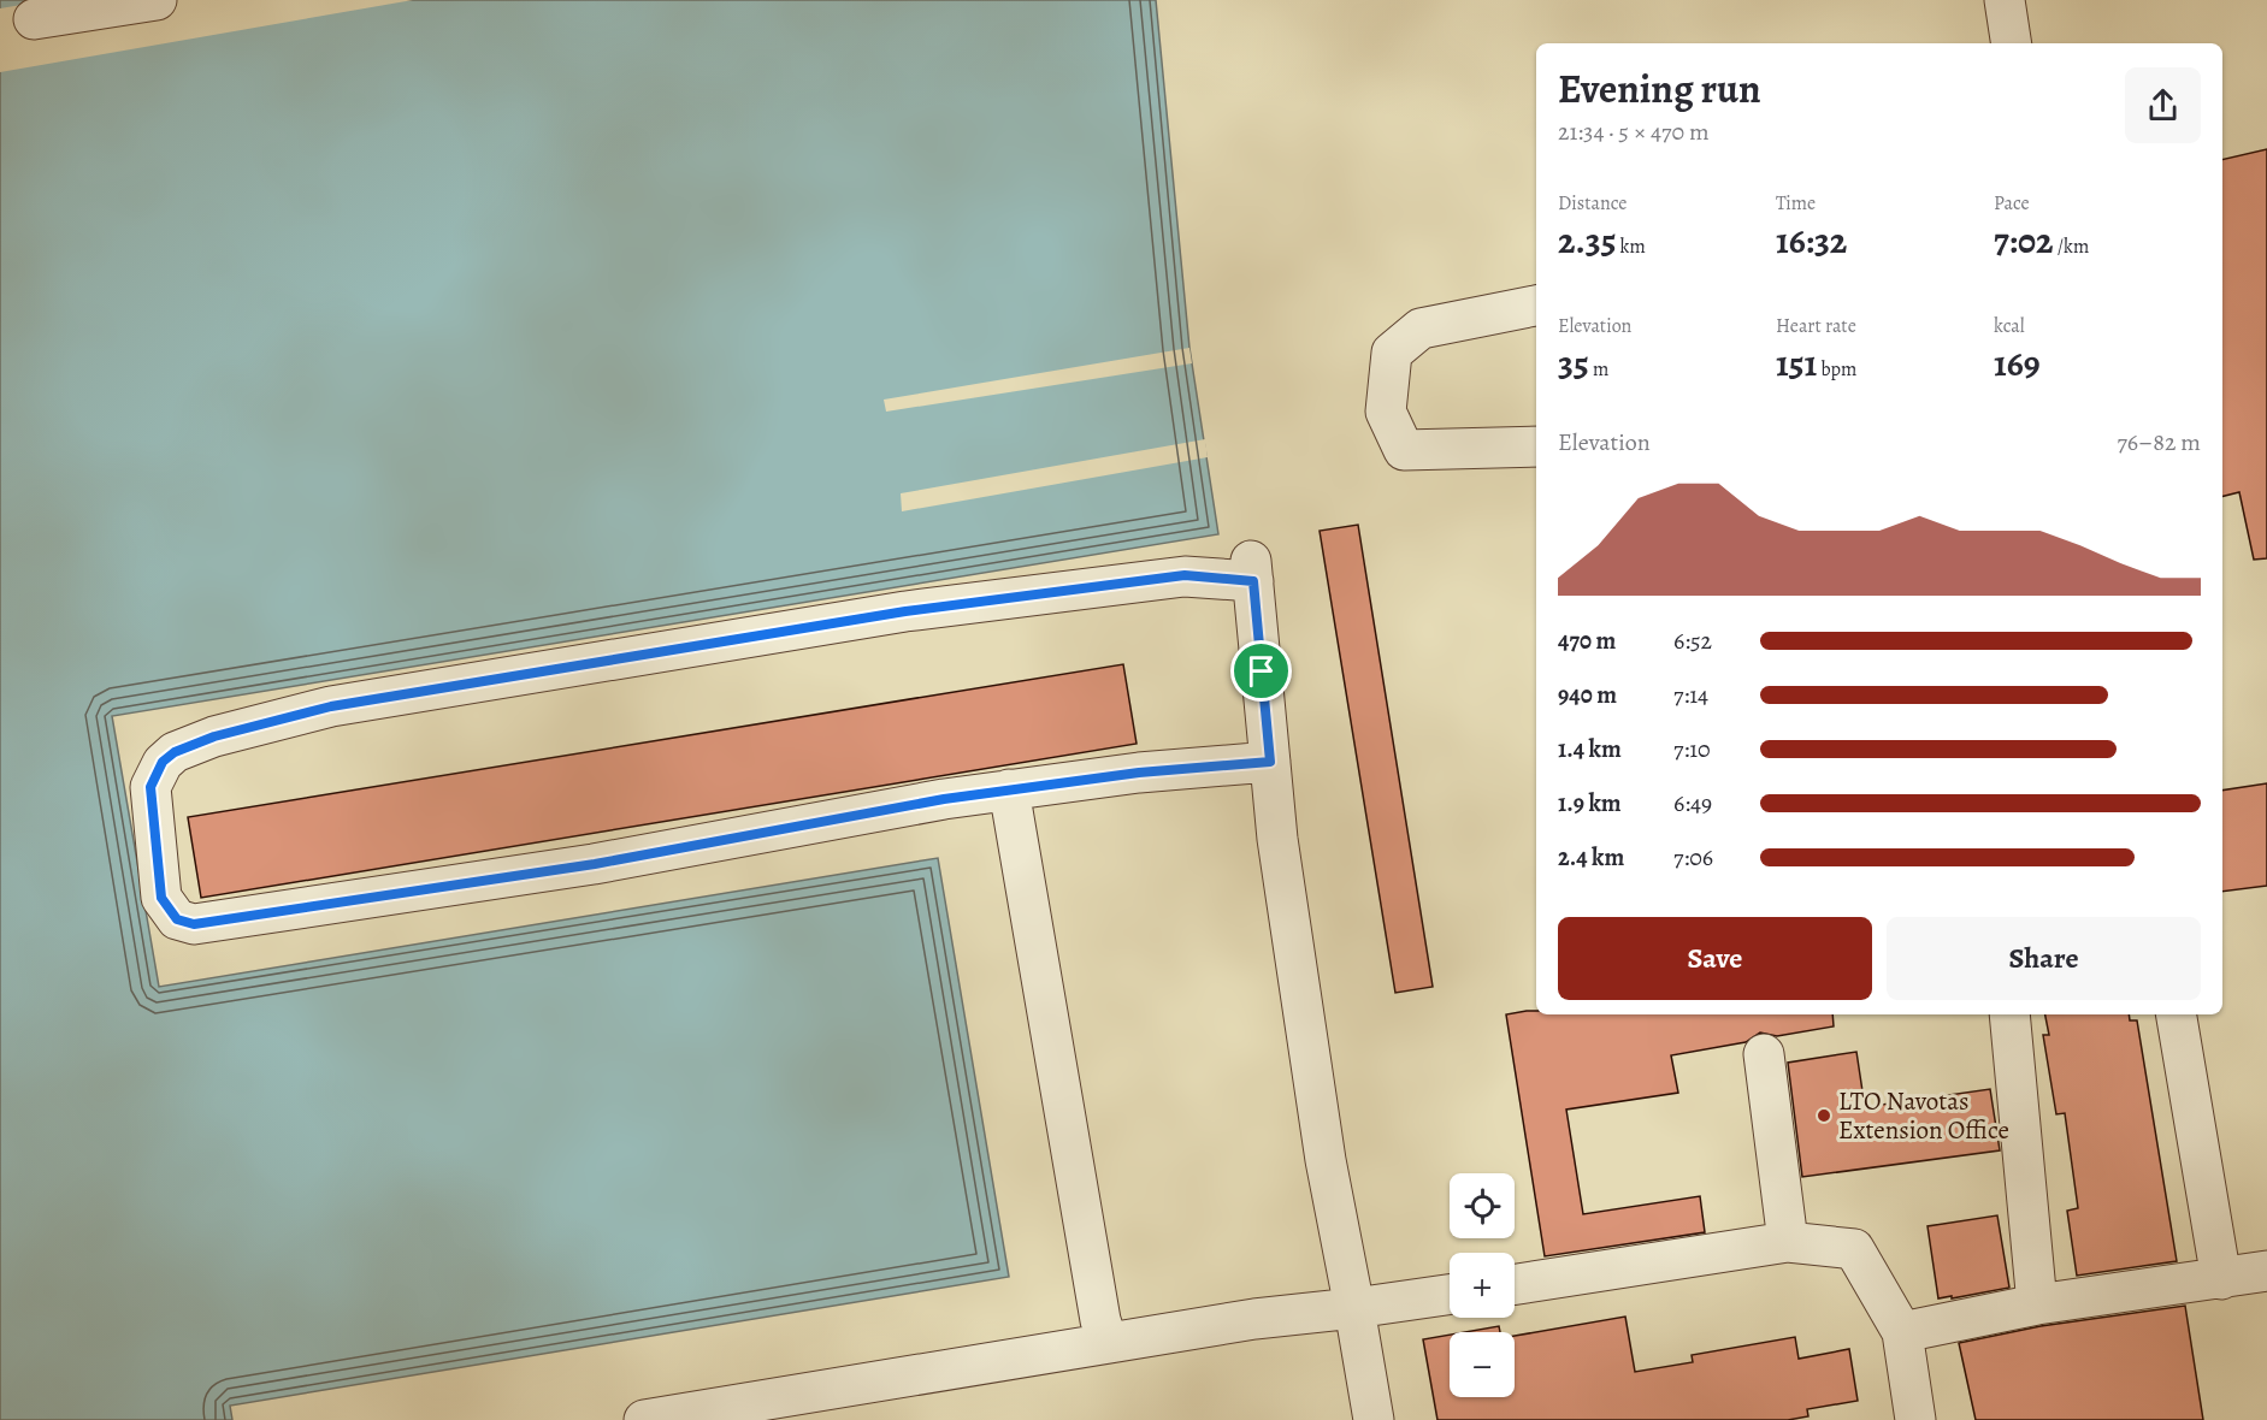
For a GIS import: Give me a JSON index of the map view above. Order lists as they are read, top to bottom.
{
  "places": ["LTO Navotas Extension Office"],
  "page": {
    "heading": ["Evening run", "21:34 · 5 × 470 m"],
    "stats": [
      ["Distance", "2.35 km"],
      ["Time", "16:32"],
      ["Pace", "7:02 /km"],
      ["Elevation", "35 m"],
      ["Heart rate", "151 bpm"],
      ["kcal", "169"]
    ],
    "chart": ["Elevation", "76–82 m"],
    "list": [
      {
        "name": "470 m",
        "note": "6:52"
      },
      {
        "name": "940 m",
        "note": "7:14"
      },
      {
        "name": "1.4 km",
        "note": "7:10"
      },
      {
        "name": "1.9 km",
        "note": "6:49"
      },
      {
        "name": "2.4 km",
        "note": "7:06"
      }
    ],
    "buttons": ["Save", "Share"],
    "map_buttons": ["+", "−"]
  }
}
